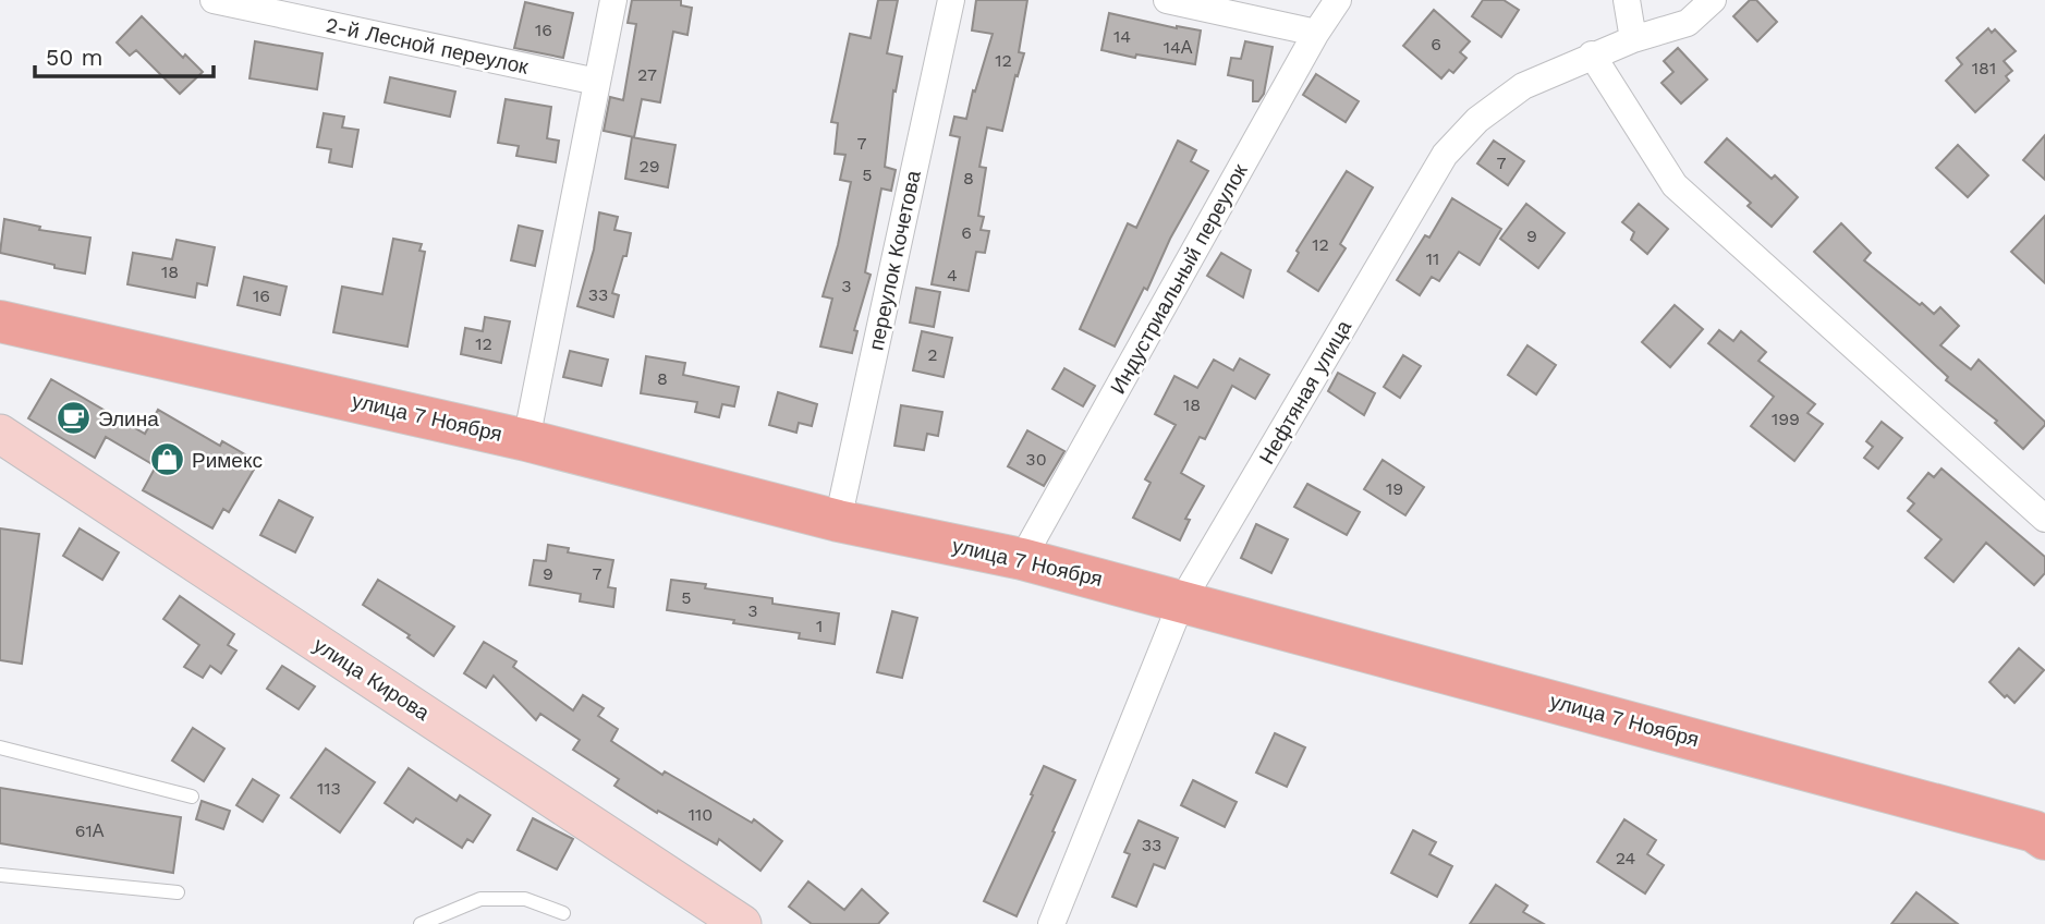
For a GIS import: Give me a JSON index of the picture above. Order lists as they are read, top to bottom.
{
  "streets": {
    "main road": ["улица 7 Ноября"],
    "street": [
      "2-й Лесной переулок",
      "переулок Кочетова",
      "Индустриальный переулок",
      "Нефтяная улица",
      "улица Кирова"
    ]
  },
  "crossings": [
    ["переулок Кочетова", "улица 7 Ноября"],
    ["Индустриальный переулок", "улица 7 Ноября"],
    ["Нефтяная улица", "улица 7 Ноября"]
  ],
  "places": {
    "cafe": ["Элина"],
    "shop": ["Римекс"]
  },
  "house_numbers": [
    "16",
    "14",
    "6",
    "14А",
    "12",
    "181",
    "27",
    "7",
    "7",
    "29",
    "5",
    "8",
    "6",
    "9",
    "12",
    "11",
    "18",
    "4",
    "3",
    "33",
    "16",
    "12",
    "2",
    "8",
    "18",
    "199",
    "30",
    "19",
    "9",
    "7",
    "5",
    "3",
    "1",
    "113",
    "110",
    "61А",
    "33",
    "24"
  ],
  "scale_bar": "50 m"
}
